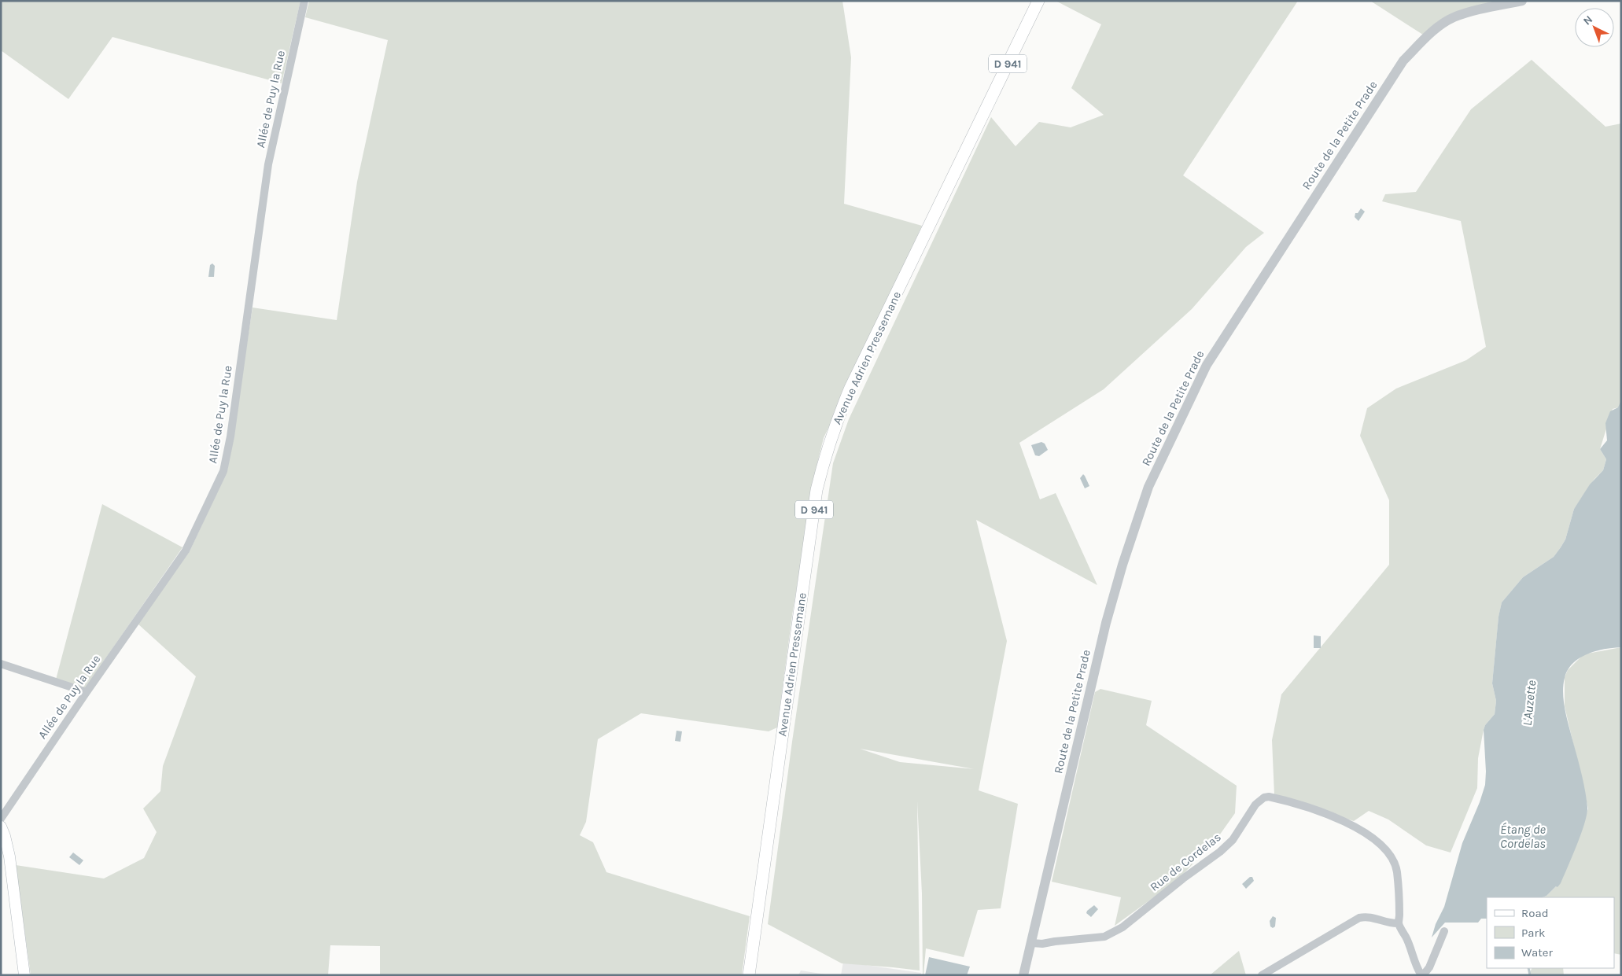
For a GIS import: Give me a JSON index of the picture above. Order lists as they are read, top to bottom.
{
  "streets": {
    "main road": ["D 941", "Avenue Adrien Pressemane"],
    "street": ["Allée de Puy la Rue", "Route de la Petite Prade", "Rue de Cordelas"]
  },
  "crossings": [
    ["Route de la Petite Prade", "Rue de Cordelas"]
  ],
  "water": ["L'Auzette", "Étang de Cordelas"],
  "legend": ["Road", "Park", "Water"],
  "north": "top left"
}
